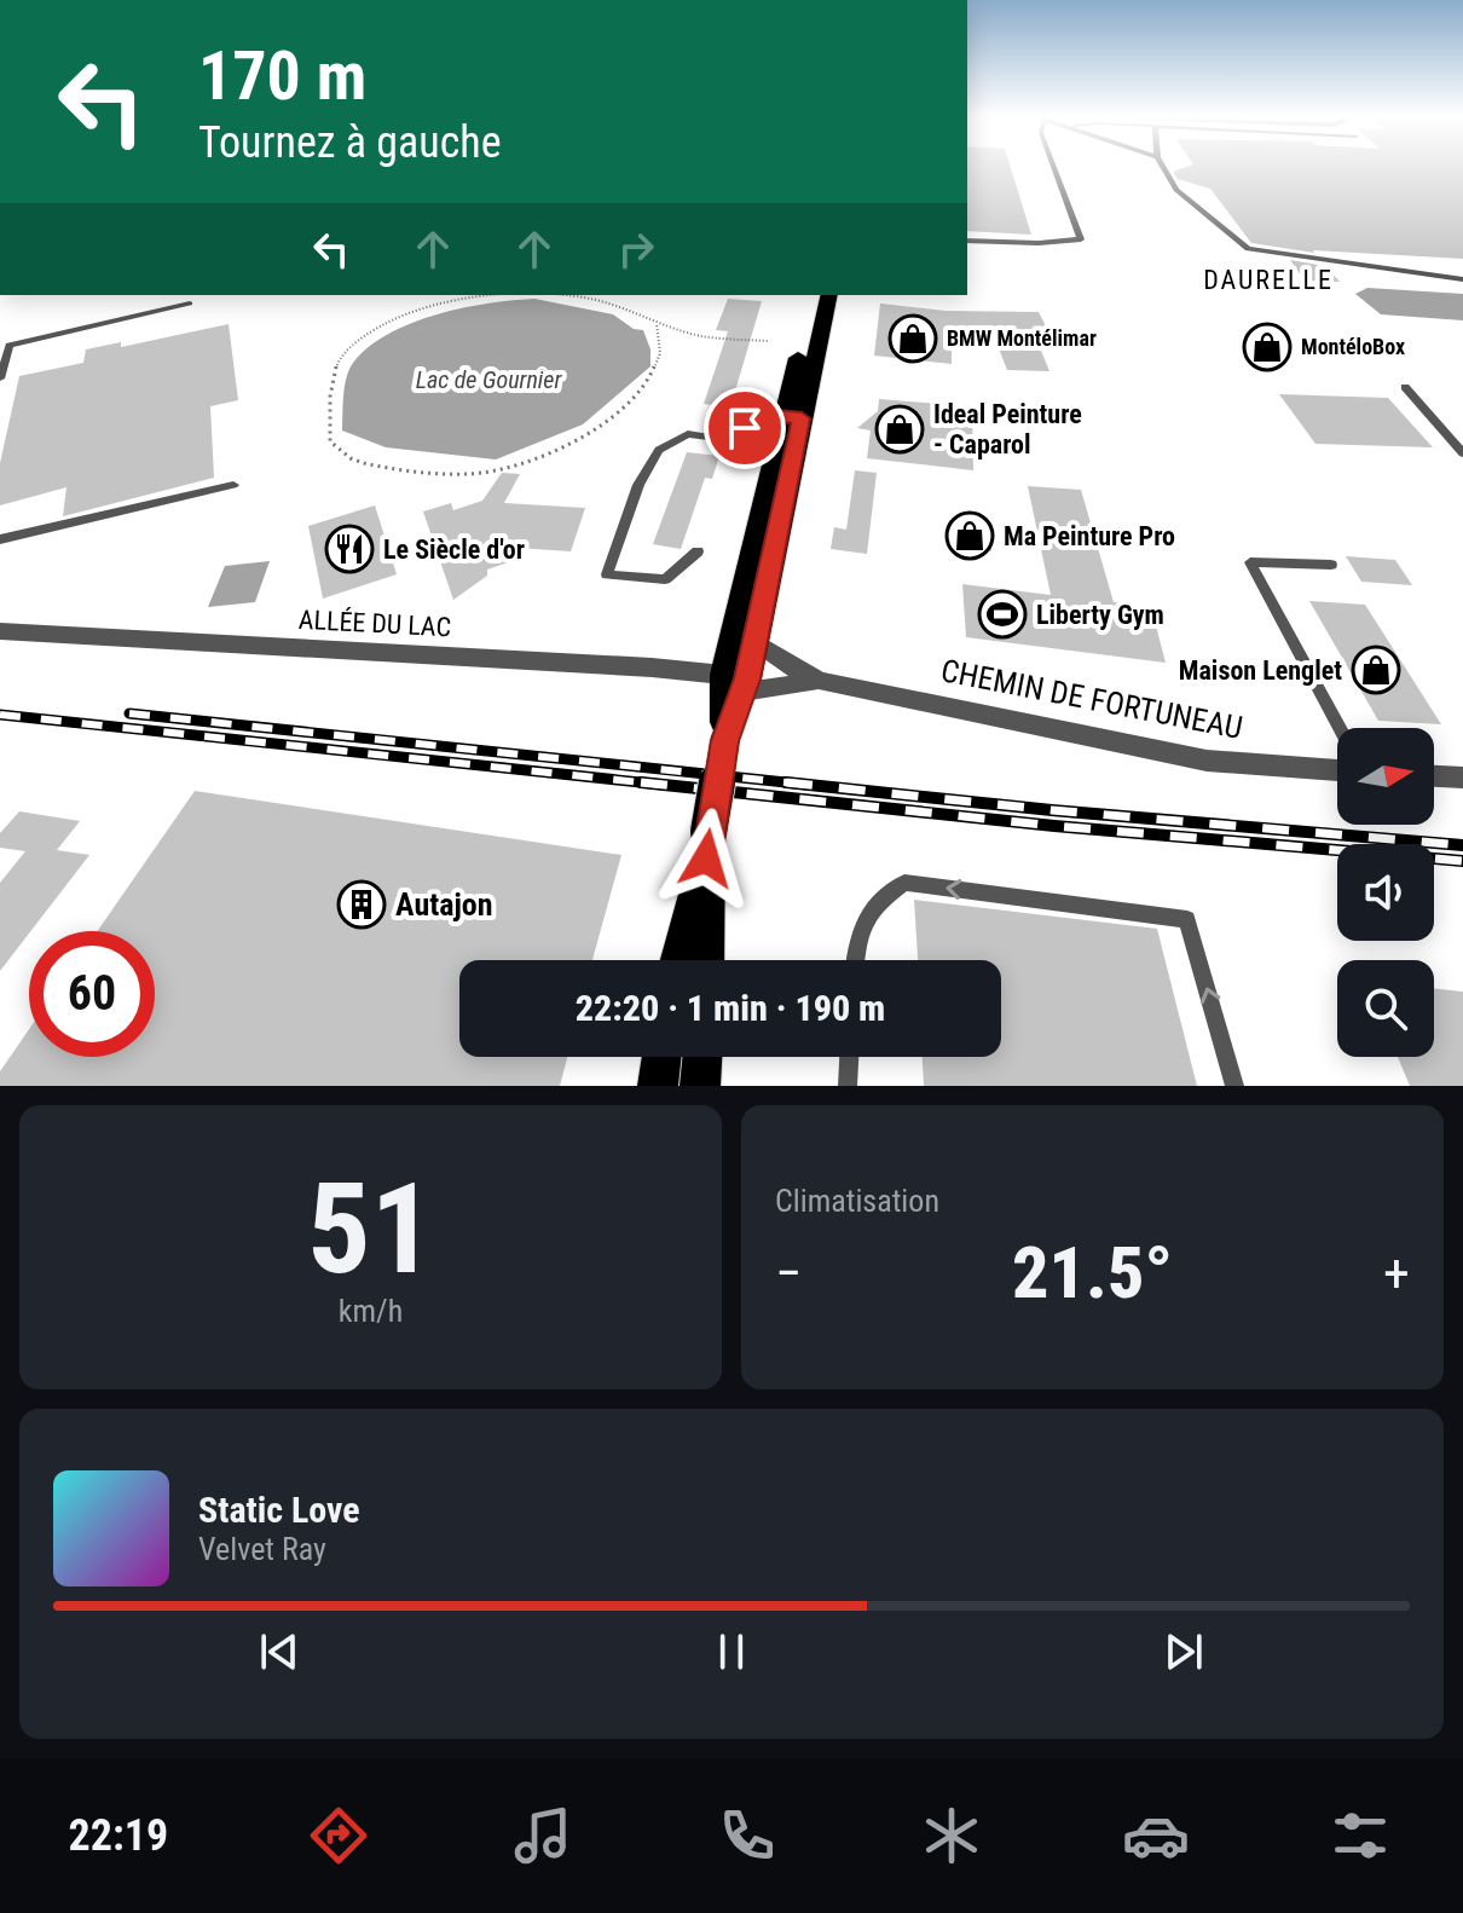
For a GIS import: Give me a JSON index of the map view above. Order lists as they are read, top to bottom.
{
  "streets": {
    "street": ["ALLÉE DU LAC", "CHEMIN DE FORTUNEAU"]
  },
  "crossings": [
    ["ALLÉE DU LAC", "CHEMIN DE FORTUNEAU"]
  ],
  "districts": ["DAURELLE"],
  "water": ["Lac de Gournier"],
  "places": {
    "shop": [
      "BMW Montélimar",
      "MontéloBox",
      "Ideal Peinture - Caparol",
      "Ma Peinture Pro",
      "Maison Lenglet"
    ],
    "restaurant": ["Le Siècle d'or"],
    "sports": ["Liberty Gym"],
    "building": ["Autajon"]
  },
  "north": "right",
  "page": {
    "turn": ["170 m", "Tournez à gauche"],
    "limit": "60",
    "trip": "22:20 · 1 min · 190 m",
    "tile": [
      ["51", "km/h"],
      "Climatisation"
    ],
    "heat": ["−", "21.5°", "+"],
    "song": ["Static Love", "Velvet Ray"],
    "tabs": "22:19"
  }
}
